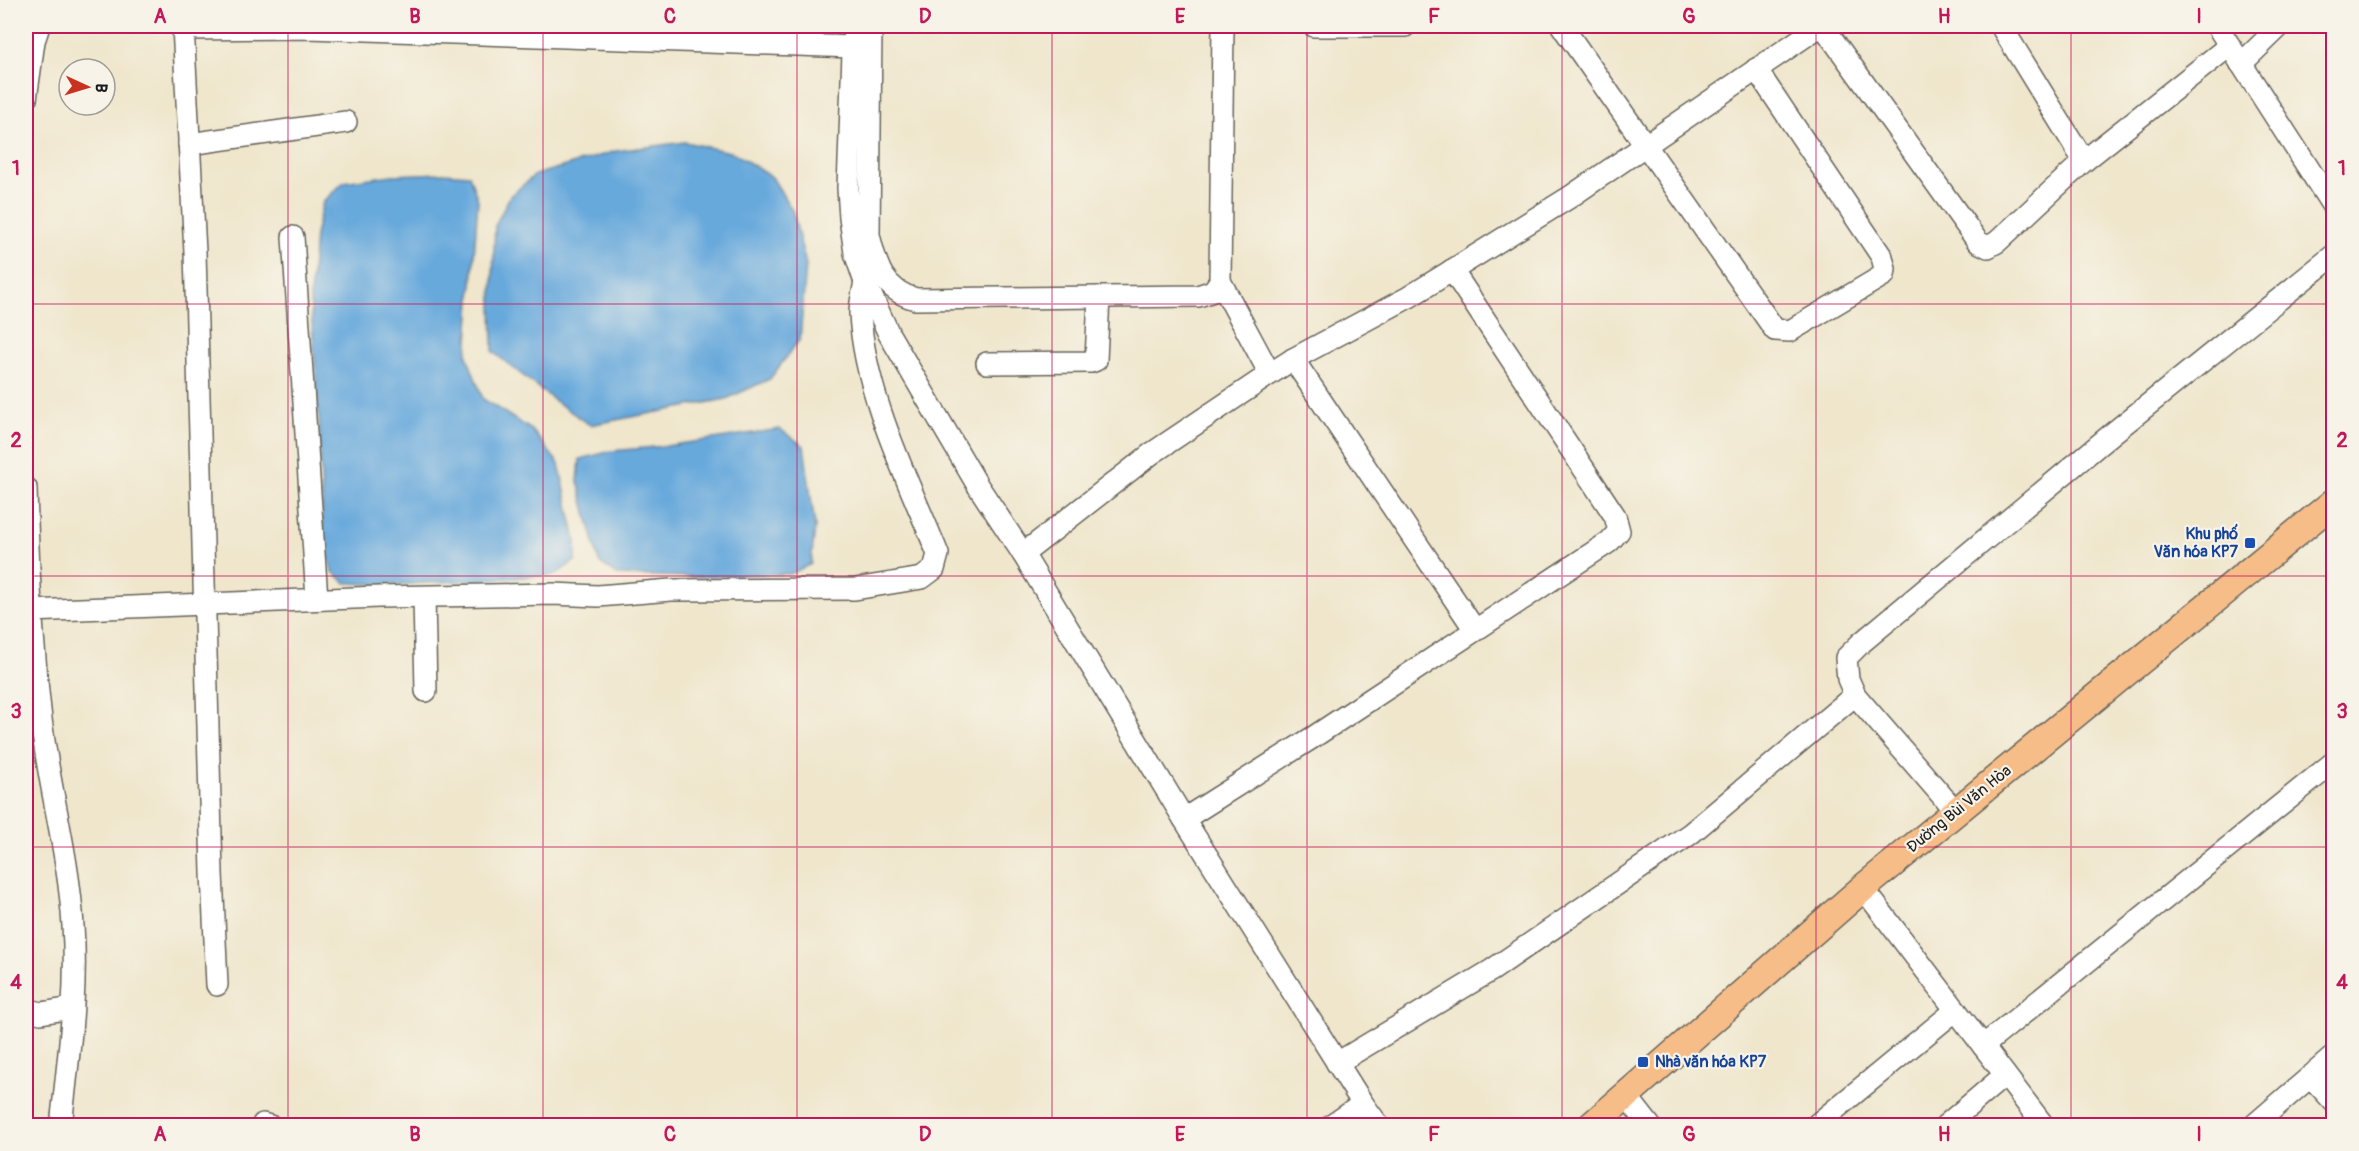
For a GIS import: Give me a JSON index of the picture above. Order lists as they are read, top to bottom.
{
  "streets": {
    "main road": ["Đường Bùi Văn Hòa"]
  },
  "places": {
    "transit": ["Khu phố Văn hóa KP7", "Nhà văn hóa KP7"]
  },
  "north": "right",
  "grid": {
    "columns": [
      "A",
      "B",
      "C",
      "D",
      "E",
      "F",
      "G",
      "H",
      "I"
    ],
    "rows": [
      "1",
      "2",
      "3",
      "4"
    ]
  }
}
